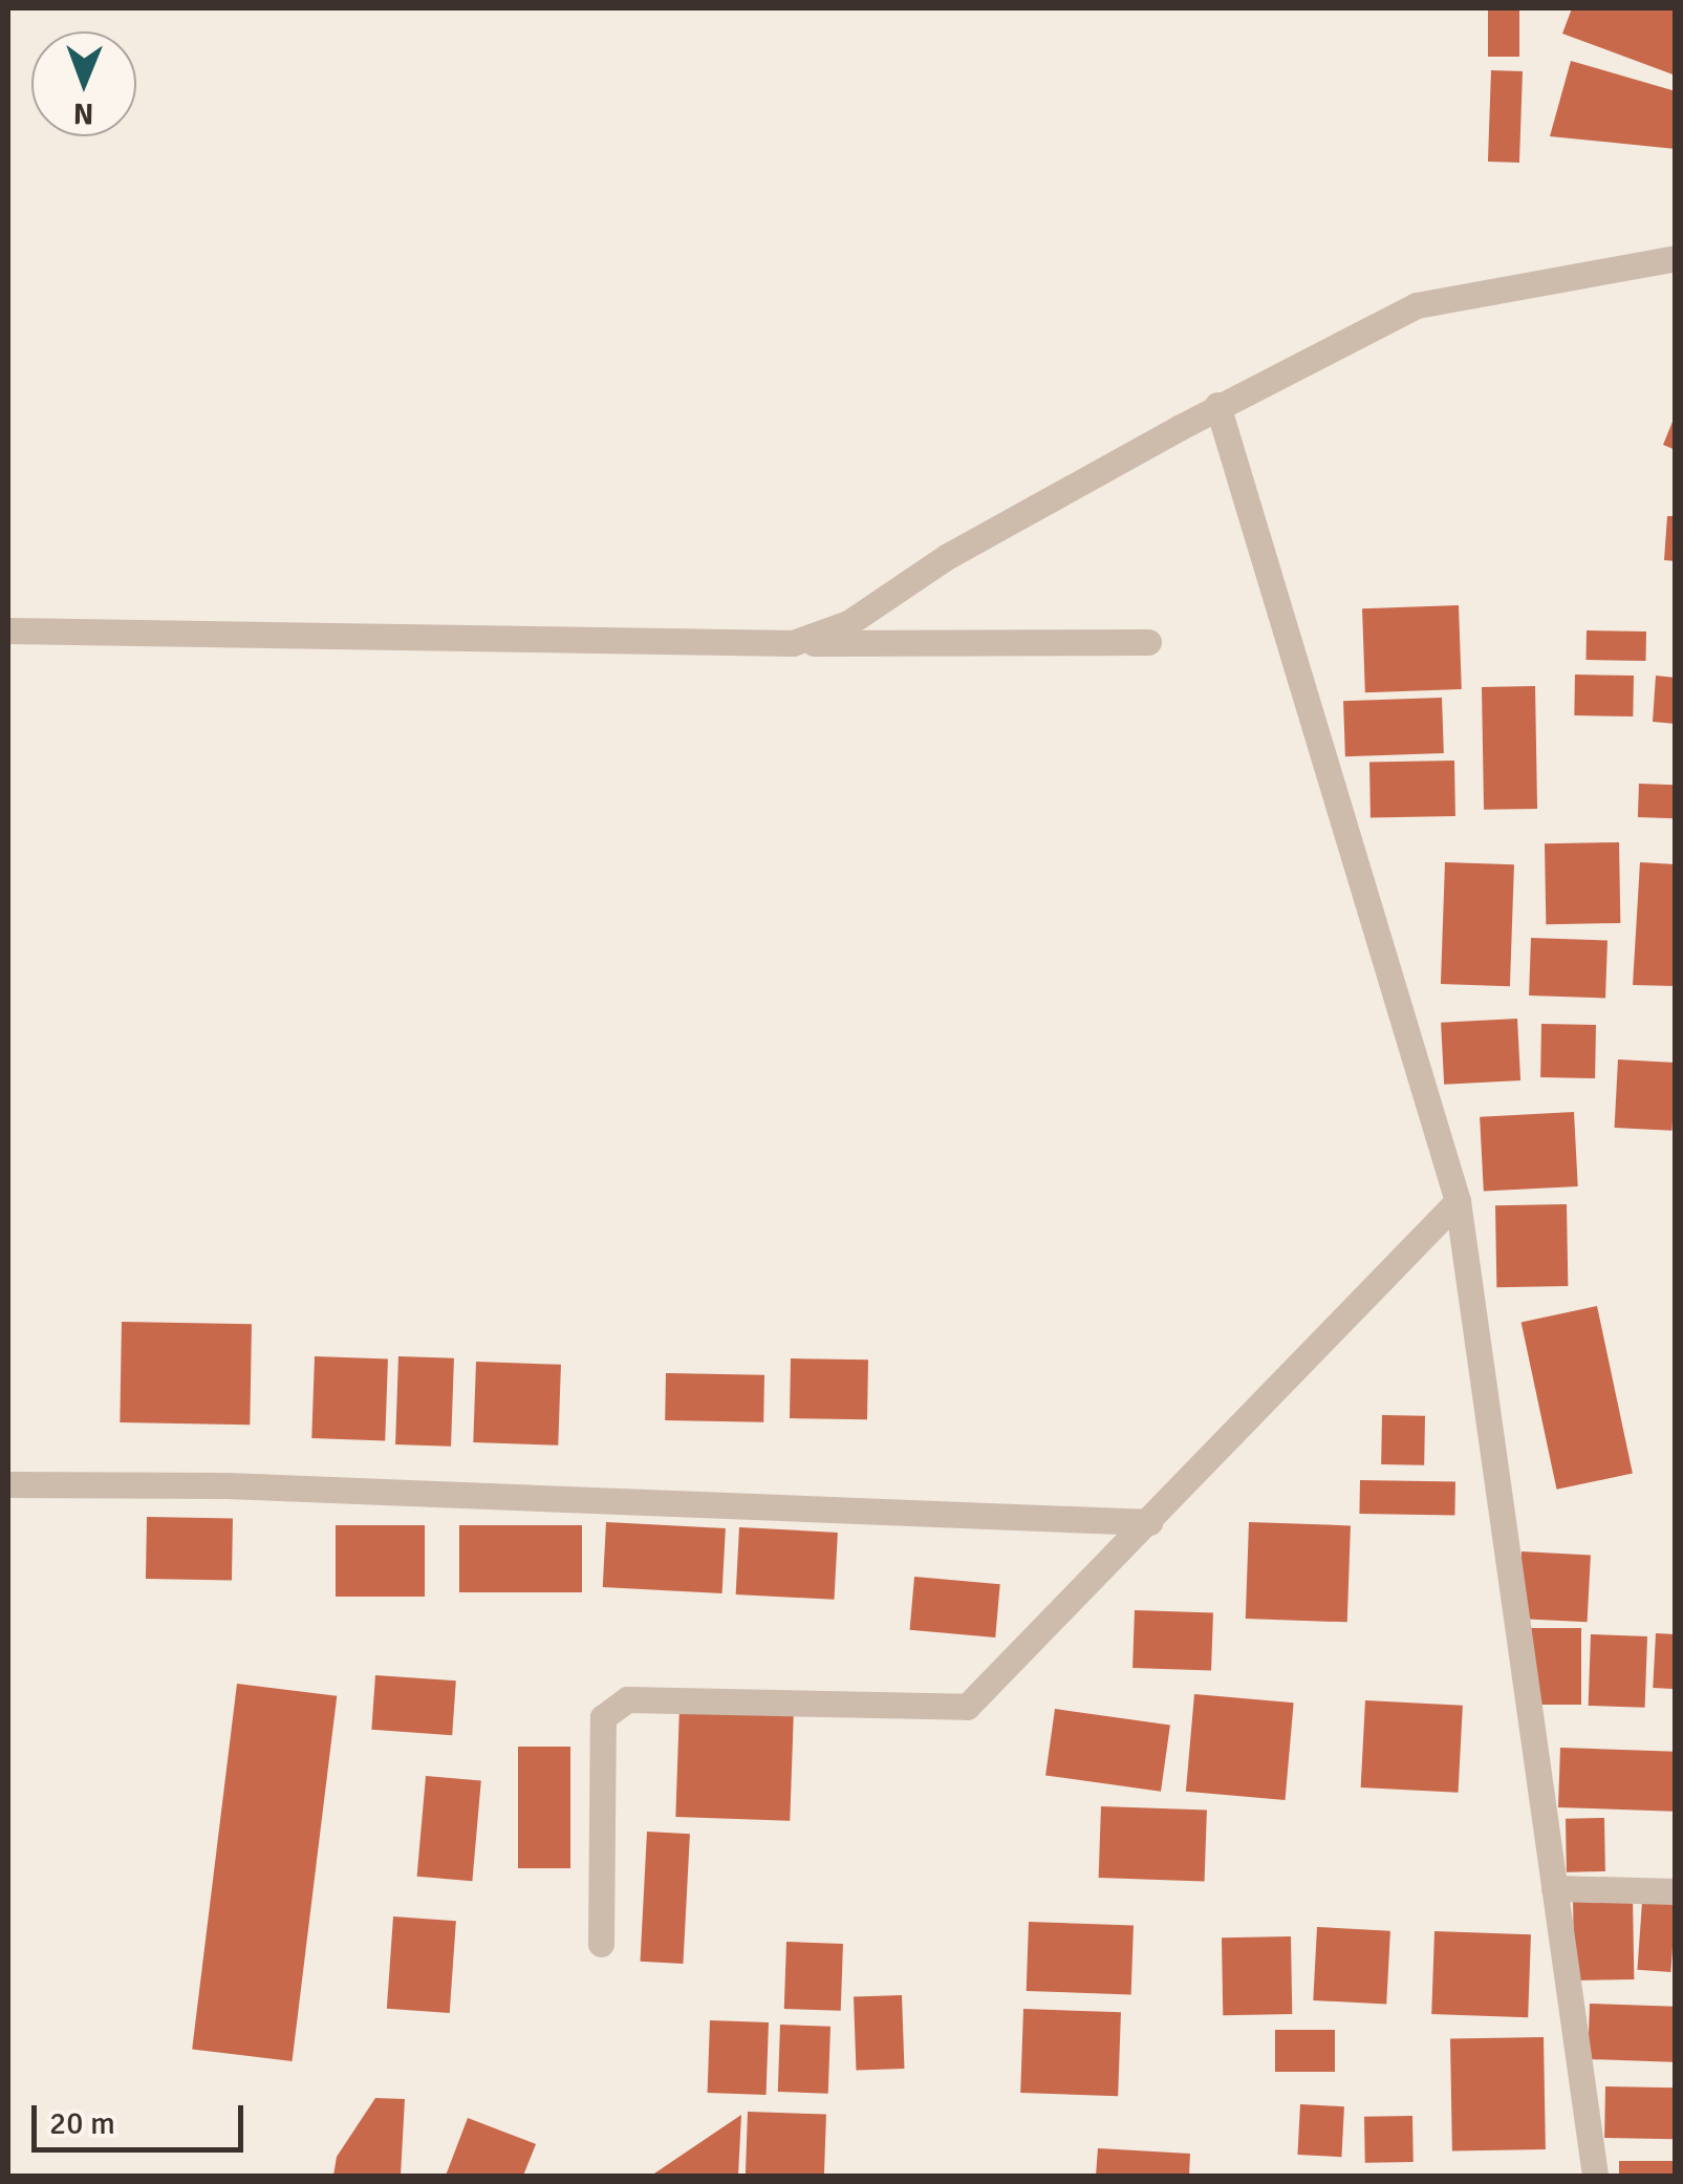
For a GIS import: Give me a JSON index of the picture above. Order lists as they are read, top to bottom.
{
  "scale_bar": "20 m",
  "north": "bottom"
}
